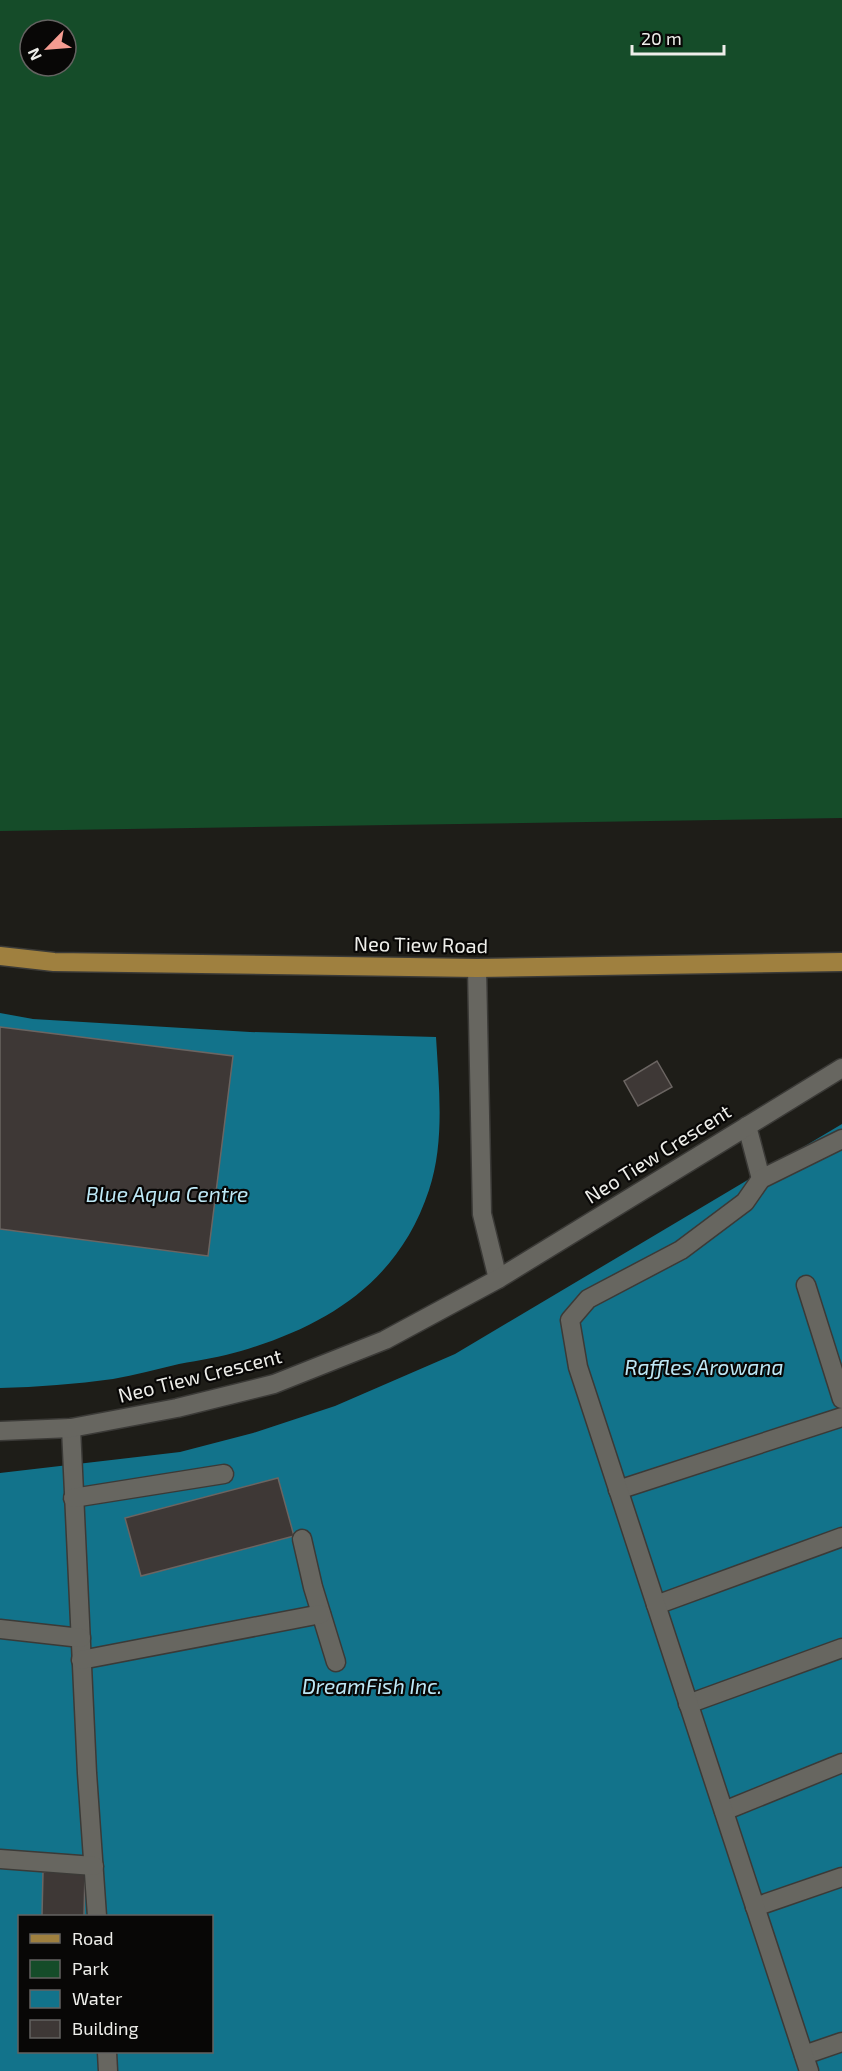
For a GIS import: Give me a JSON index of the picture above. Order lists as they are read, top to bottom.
{
  "streets": {
    "main road": ["Neo Tiew Road"],
    "street": ["Neo Tiew Crescent"]
  },
  "water": ["Blue Aqua Centre", "Raffles Arowana", "DreamFish Inc."],
  "legend": [
    "Road",
    "Park",
    "Water",
    "Building"
  ],
  "scale_bar": "20 m",
  "north": "bottom left"
}
